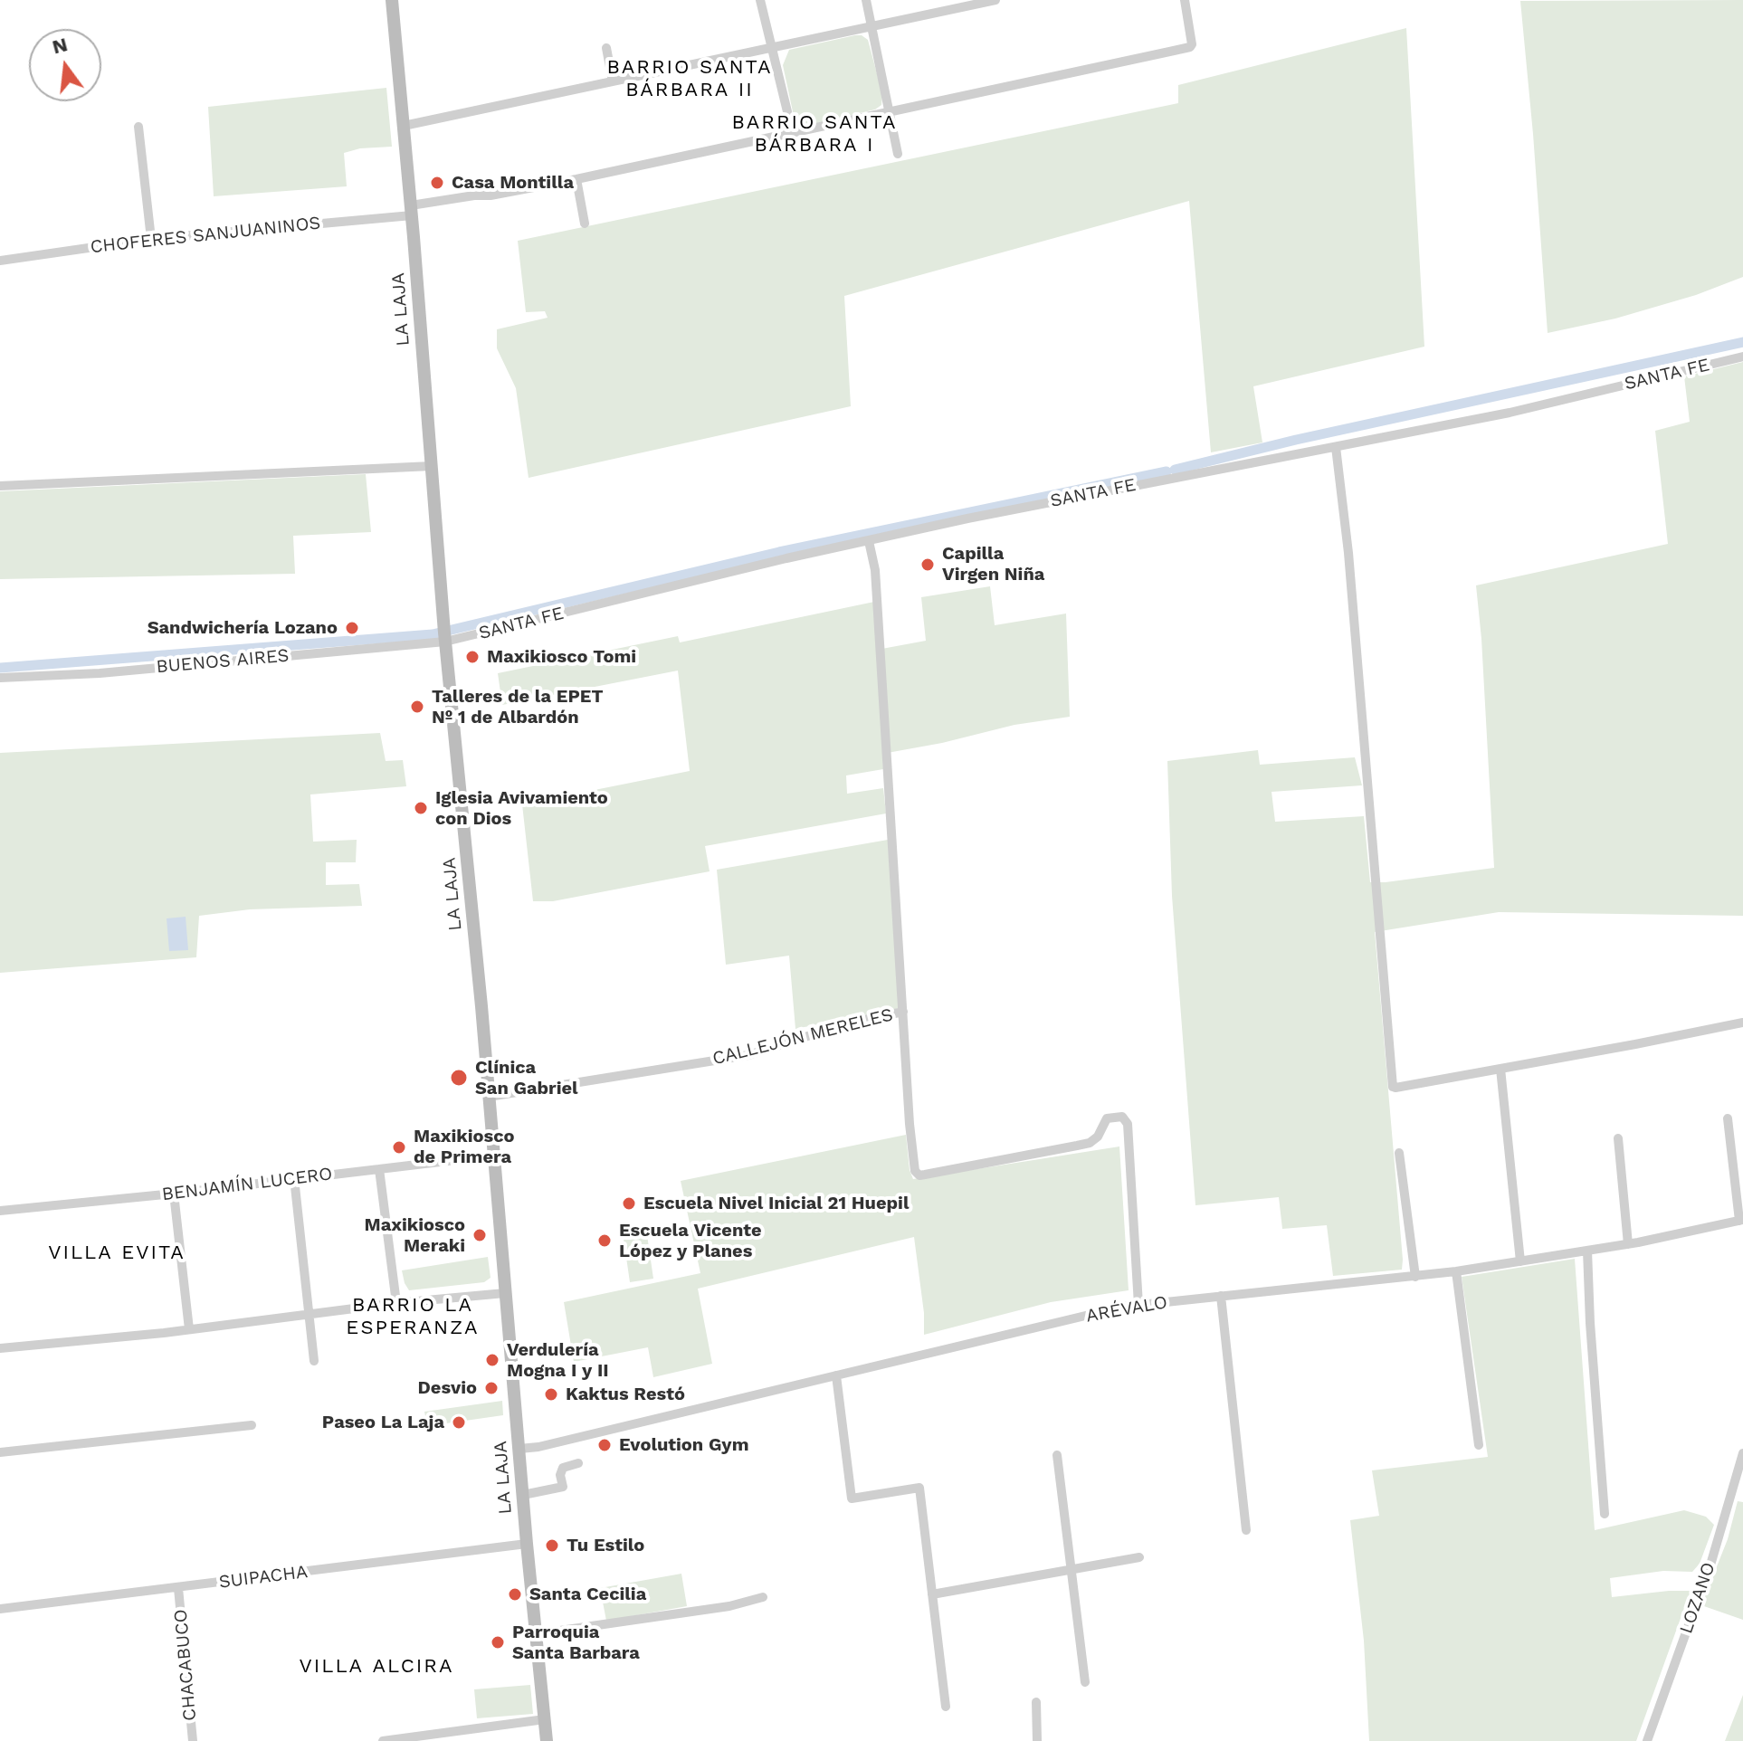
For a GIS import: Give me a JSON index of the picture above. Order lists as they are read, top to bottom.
{
  "streets": {
    "main road": ["LA LAJA"],
    "street": [
      "CHOFERES SANJUANINOS",
      "SANTA FE",
      "BUENOS AIRES",
      "CALLEJÓN MERELES",
      "BENJAMÍN LUCERO",
      "ARÉVALO",
      "SUIPACHA",
      "LOZANO",
      "CHACABUCO"
    ]
  },
  "crossings": [
    ["CHOFERES SANJUANINOS", "LA LAJA"],
    ["LA LAJA", "SANTA FE"],
    ["LA LAJA", "BUENOS AIRES"],
    ["LA LAJA", "CALLEJÓN MERELES"],
    ["LA LAJA", "BENJAMÍN LUCERO"],
    ["LA LAJA", "ARÉVALO"],
    ["LA LAJA", "SUIPACHA"],
    ["SANTA FE", "BUENOS AIRES"],
    ["SUIPACHA", "CHACABUCO"]
  ],
  "districts": [
    "BARRIO SANTA BÁRBARA II",
    "BARRIO SANTA BÁRBARA I",
    "VILLA EVITA",
    "BARRIO LA ESPERANZA",
    "VILLA ALCIRA"
  ],
  "places": [
    "Casa Montilla",
    "Capilla Virgen Niña",
    "Sandwichería Lozano",
    "Maxikiosco Tomi",
    "Talleres de la EPET Nº 1 de Albardón",
    "Iglesia Avivamiento con Dios",
    "Clínica San Gabriel",
    "Maxikiosco de Primera",
    "Escuela Nivel Inicial 21 Huepil",
    "Maxikiosco Meraki",
    "Escuela Vicente López y Planes",
    "Verdulería Mogna I y II",
    "Desvio",
    "Kaktus Restó",
    "Paseo La Laja",
    "Evolution Gym",
    "Tu Estilo",
    "Santa Cecilia",
    "Parroquia Santa Barbara"
  ],
  "north": "top"
}
